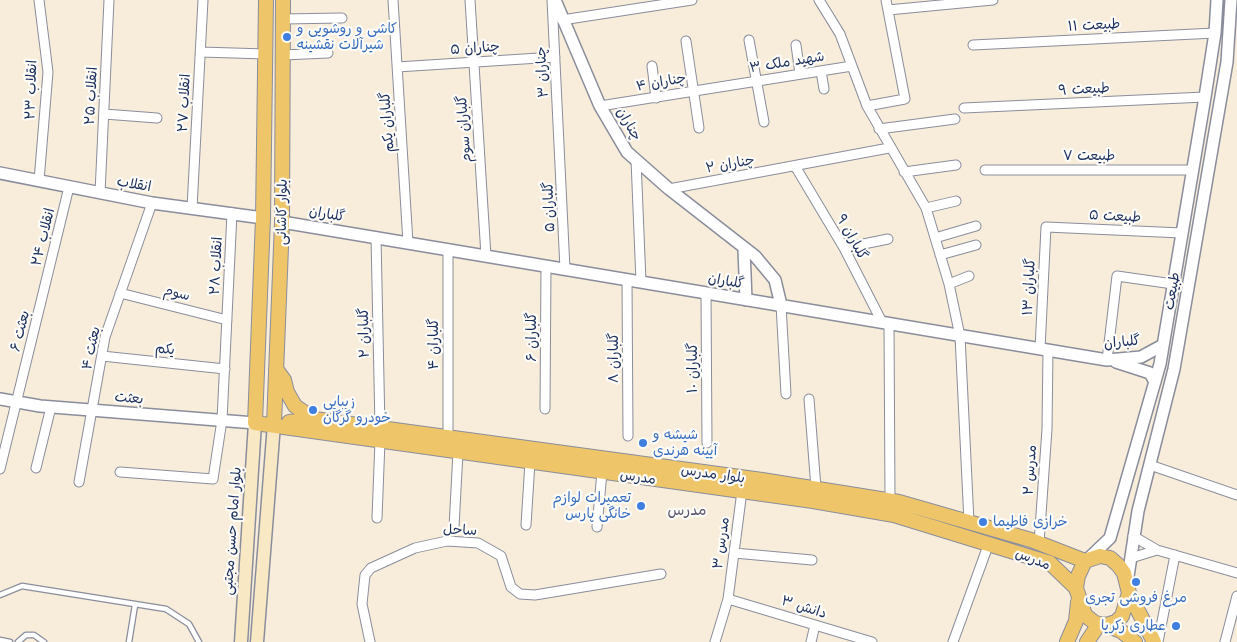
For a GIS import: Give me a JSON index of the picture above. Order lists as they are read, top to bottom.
{
  "streets": {
    "main road": [
      "بلوار کاشانی",
      "بلوار مدرس",
      "مدرس",
      "بلوار امام حسن مجتبی"
    ],
    "street": [
      "طبیعت ۱۱",
      "۵ چناران",
      "۳ شهید ملک",
      "چناران ۳",
      "۴ چناران",
      "طبیعت ۹",
      "انقلاب ۲۳",
      "انقلاب ۲۵",
      "انقلاب ۲۷",
      "گلباران یکم",
      "چناران",
      "گلباران سوم",
      "طبیعت ۷",
      "۲ چناران",
      "انقلاب",
      "گلباران ۵",
      "گلباران",
      "۵ طبیعت",
      "انقلاب ۲۴",
      "۹ گلباران",
      "۲۸ انقلاب",
      "۱۳ گلباران",
      "طبیعت",
      "سوم",
      "۶ بعثت",
      "گلباران ۲",
      "گلباران ۶",
      "گلباران ۴",
      "۴ بعثت",
      "یکم",
      "گلباران ۸",
      "گلباران ۱۰",
      "بعثت",
      "مدرس ۲",
      "ساحل",
      "مدرس ۳",
      "دانش ۳"
    ]
  },
  "crossings": [
    ["طبیعت ۱۱", "طبیعت"],
    ["۵ چناران", "چناران ۳"],
    ["۵ چناران", "گلباران یکم"],
    ["۵ چناران", "گلباران سوم"],
    ["۳ شهید ملک", "۴ چناران"],
    ["چناران ۳", "چناران"],
    ["چناران ۳", "گلباران ۵"],
    ["۴ چناران", "چناران"],
    ["طبیعت ۹", "طبیعت"],
    ["انقلاب ۲۳", "انقلاب"],
    ["انقلاب ۲۵", "انقلاب"],
    ["انقلاب ۲۷", "انقلاب"],
    ["گلباران یکم", "گلباران"],
    ["چناران", "۲ چناران"],
    ["چناران", "گلباران"],
    ["گلباران سوم", "گلباران"],
    ["طبیعت ۷", "طبیعت"],
    ["۲ چناران", "۹ گلباران"],
    ["انقلاب", "بلوار کاشانی"],
    ["انقلاب", "انقلاب ۲۴"],
    ["انقلاب", "۲۸ انقلاب"],
    ["انقلاب", "۴ بعثت"],
    ["گلباران ۵", "گلباران"],
    ["بلوار کاشانی", "گلباران"],
    ["بلوار کاشانی", "بعثت"],
    ["بلوار کاشانی", "بلوار مدرس"],
    ["بلوار کاشانی", "مدرس"],
    ["بلوار کاشانی", "بلوار امام حسن مجتبی"],
    ["گلباران", "۹ گلباران"],
    ["گلباران", "۱۳ گلباران"],
    ["گلباران", "طبیعت"],
    ["گلباران", "گلباران ۲"],
    ["گلباران", "گلباران ۶"],
    ["گلباران", "گلباران ۴"],
    ["گلباران", "گلباران ۸"],
    ["گلباران", "گلباران ۱۰"],
    ["۵ طبیعت", "۱۳ گلباران"],
    ["۵ طبیعت", "طبیعت"],
    ["انقلاب ۲۴", "۶ بعثت"],
    ["۲۸ انقلاب", "سوم"],
    ["۲۸ انقلاب", "یکم"],
    ["۲۸ انقلاب", "بعثت"],
    ["۱۳ گلباران", "مدرس ۲"],
    ["طبیعت", "بلوار مدرس"],
    ["طبیعت", "مدرس"],
    ["سوم", "۴ بعثت"],
    ["۶ بعثت", "بعثت"],
    ["گلباران ۲", "بلوار مدرس"],
    ["گلباران ۲", "مدرس"],
    ["گلباران ۴", "بلوار مدرس"],
    ["۴ بعثت", "یکم"],
    ["۴ بعثت", "بعثت"],
    ["بعثت", "بلوار امام حسن مجتبی"],
    ["مدرس ۲", "بلوار مدرس"],
    ["بلوار مدرس", "مدرس"],
    ["مدرس", "مدرس ۳"],
    ["مدرس ۳", "دانش ۳"]
  ],
  "districts": ["مدرس"],
  "places": [
    "کاشی و روشویی و شیرآلات نقشینه",
    "زیبایی خودرو گرگان",
    "شیشه و آیینه هرندی",
    "تعمیرات لوازم خانگی پارس",
    "خرازی فاطیما",
    "مرغ فروشی تجری",
    "عطاری زکریا"
  ]
}
